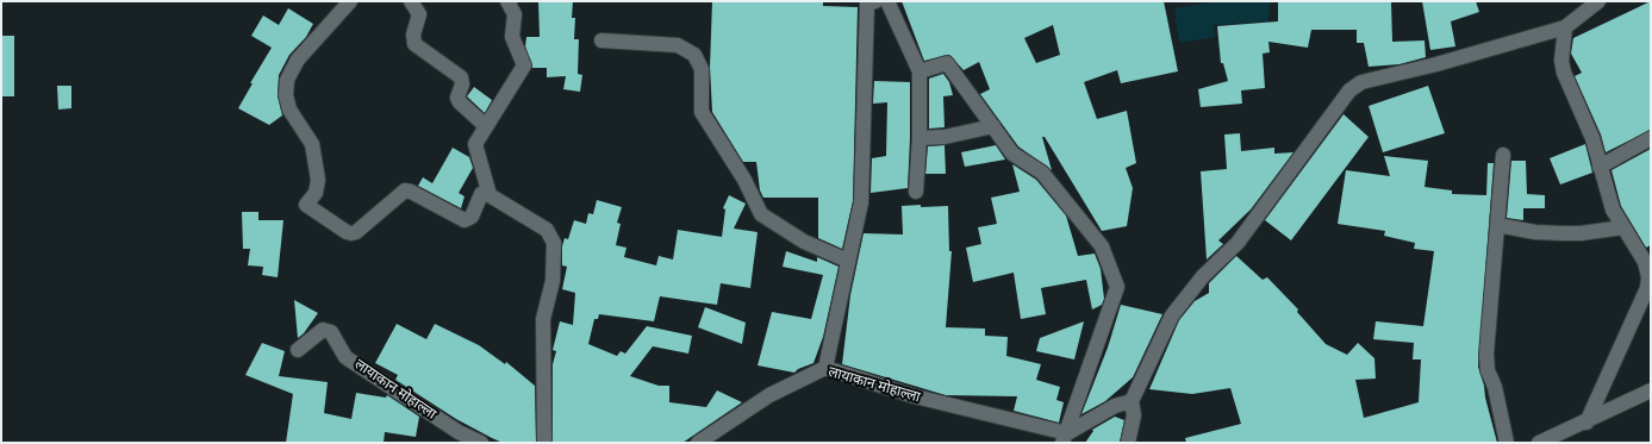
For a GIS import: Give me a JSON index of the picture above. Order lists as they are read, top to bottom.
{
  "streets": {
    "street": ["लायाकान मोहाल्ला"]
  }
}
